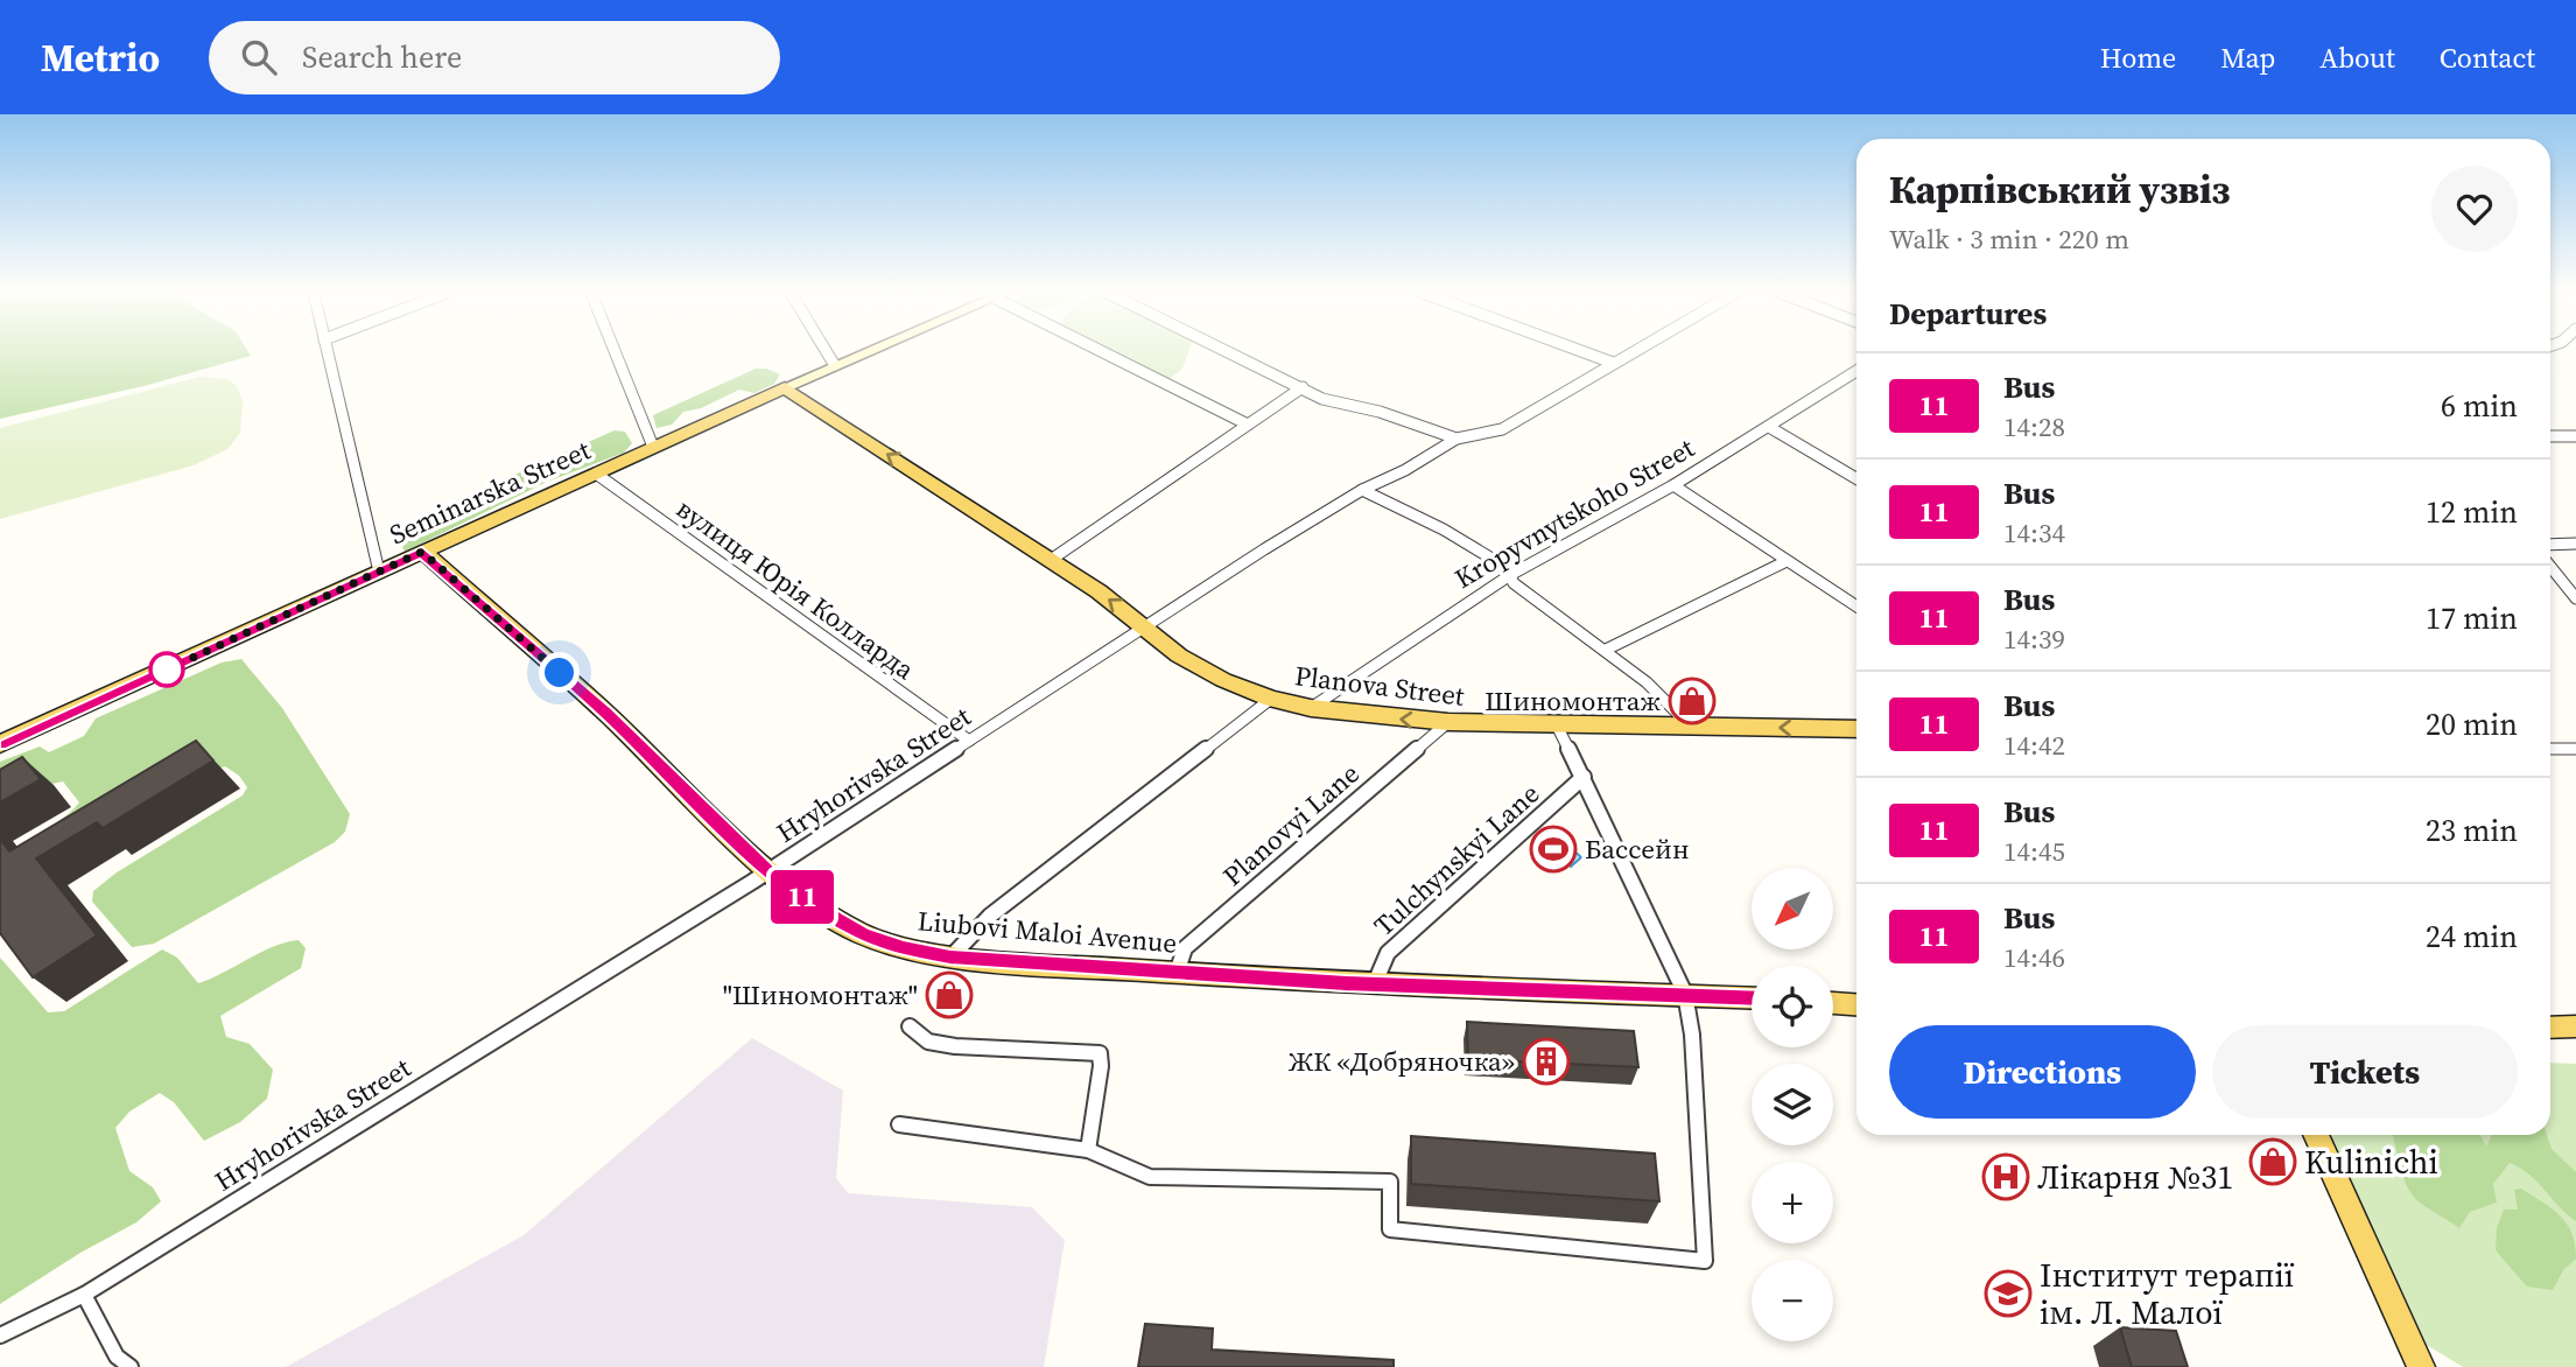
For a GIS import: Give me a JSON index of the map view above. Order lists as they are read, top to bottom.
{
  "streets": {
    "main road": ["Seminarska Street", "Planova Street", "Liubovi Maloi Avenue"],
    "street": [
      "Kropyvnytskoho Street",
      "вулиця Юрія Колларда",
      "Hryhorivska Street",
      "Planovyi Lane",
      "Tulchynskyi Lane"
    ]
  },
  "crossings": [
    ["Seminarska Street", "вулиця Юрія Колларда"],
    ["Seminarska Street", "Planova Street"],
    ["Seminarska Street", "Liubovi Maloi Avenue"],
    ["Kropyvnytskoho Street", "Planova Street"],
    ["вулиця Юрія Колларда", "Hryhorivska Street"],
    ["Planova Street", "Hryhorivska Street"],
    ["Planova Street", "Planovyi Lane"],
    ["Hryhorivska Street", "Liubovi Maloi Avenue"],
    ["Planovyi Lane", "Liubovi Maloi Avenue"],
    ["Tulchynskyi Lane", "Liubovi Maloi Avenue"]
  ],
  "one_way": ["Planova Street"],
  "places": {
    "shop": ["Шиномонтаж", "\"Шиномонтаж\"", "Kulinichi"],
    "sports": ["Бассейн"],
    "building": ["ЖК «Добряночка»"],
    "hospital": ["Лікарня №31"],
    "school or university": ["Інститут терапії ім. Л. Малої"]
  },
  "lines": ["bus line 11"],
  "north": "bottom left",
  "page": {
    "header": "Metrio",
    "search": "Search here",
    "nav": [
      "Home",
      "Map",
      "About",
      "Contact"
    ],
    "on_map": "11",
    "heading": [
      ["Карпівський узвіз", "Walk · 3 min · 220 m"],
      "Departures"
    ],
    "list": [
      {
        "mark": "11",
        "name": "Bus",
        "note": "14:28",
        "value": "6 min"
      },
      {
        "mark": "11",
        "name": "Bus",
        "note": "14:34",
        "value": "12 min"
      },
      {
        "mark": "11",
        "name": "Bus",
        "note": "14:39",
        "value": "17 min"
      },
      {
        "mark": "11",
        "name": "Bus",
        "note": "14:42",
        "value": "20 min"
      },
      {
        "mark": "11",
        "name": "Bus",
        "note": "14:45",
        "value": "23 min"
      },
      {
        "mark": "11",
        "name": "Bus",
        "note": "14:46",
        "value": "24 min"
      }
    ],
    "map_buttons": ["+", "−"],
    "buttons": ["Directions", "Tickets"]
  }
}
